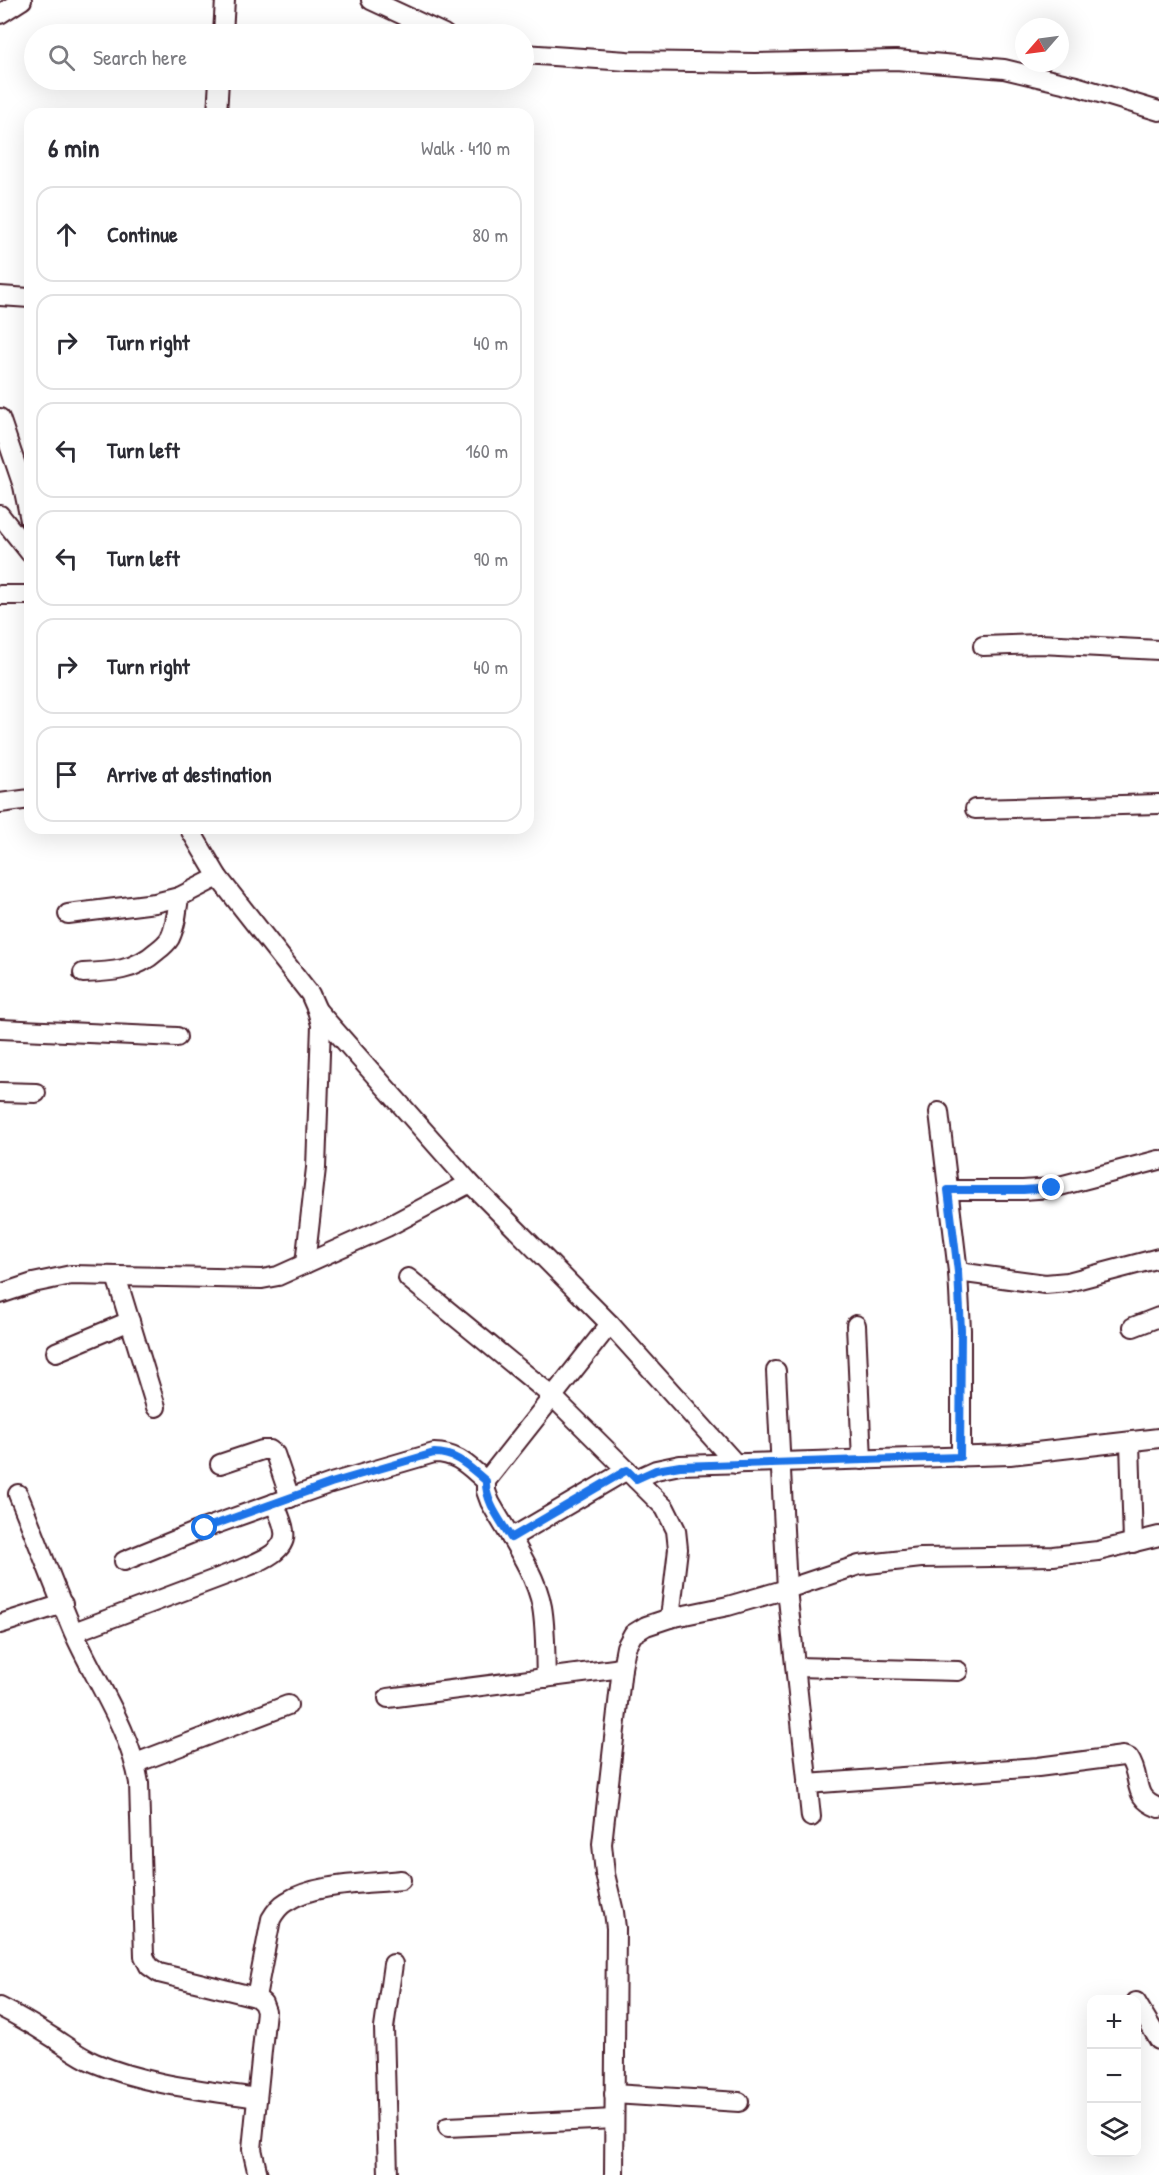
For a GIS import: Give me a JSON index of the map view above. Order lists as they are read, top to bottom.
{
  "north": "bottom left",
  "page": {
    "search": "Search here",
    "heading": ["6 min", "Walk · 410 m"],
    "list": [
      ["Continue", "80 m"],
      ["Turn right", "40 m"],
      ["Turn left", "160 m"],
      ["Turn left", "90 m"],
      ["Turn right", "40 m"],
      "Arrive at destination"
    ],
    "map_buttons": ["+", "−"]
  }
}
